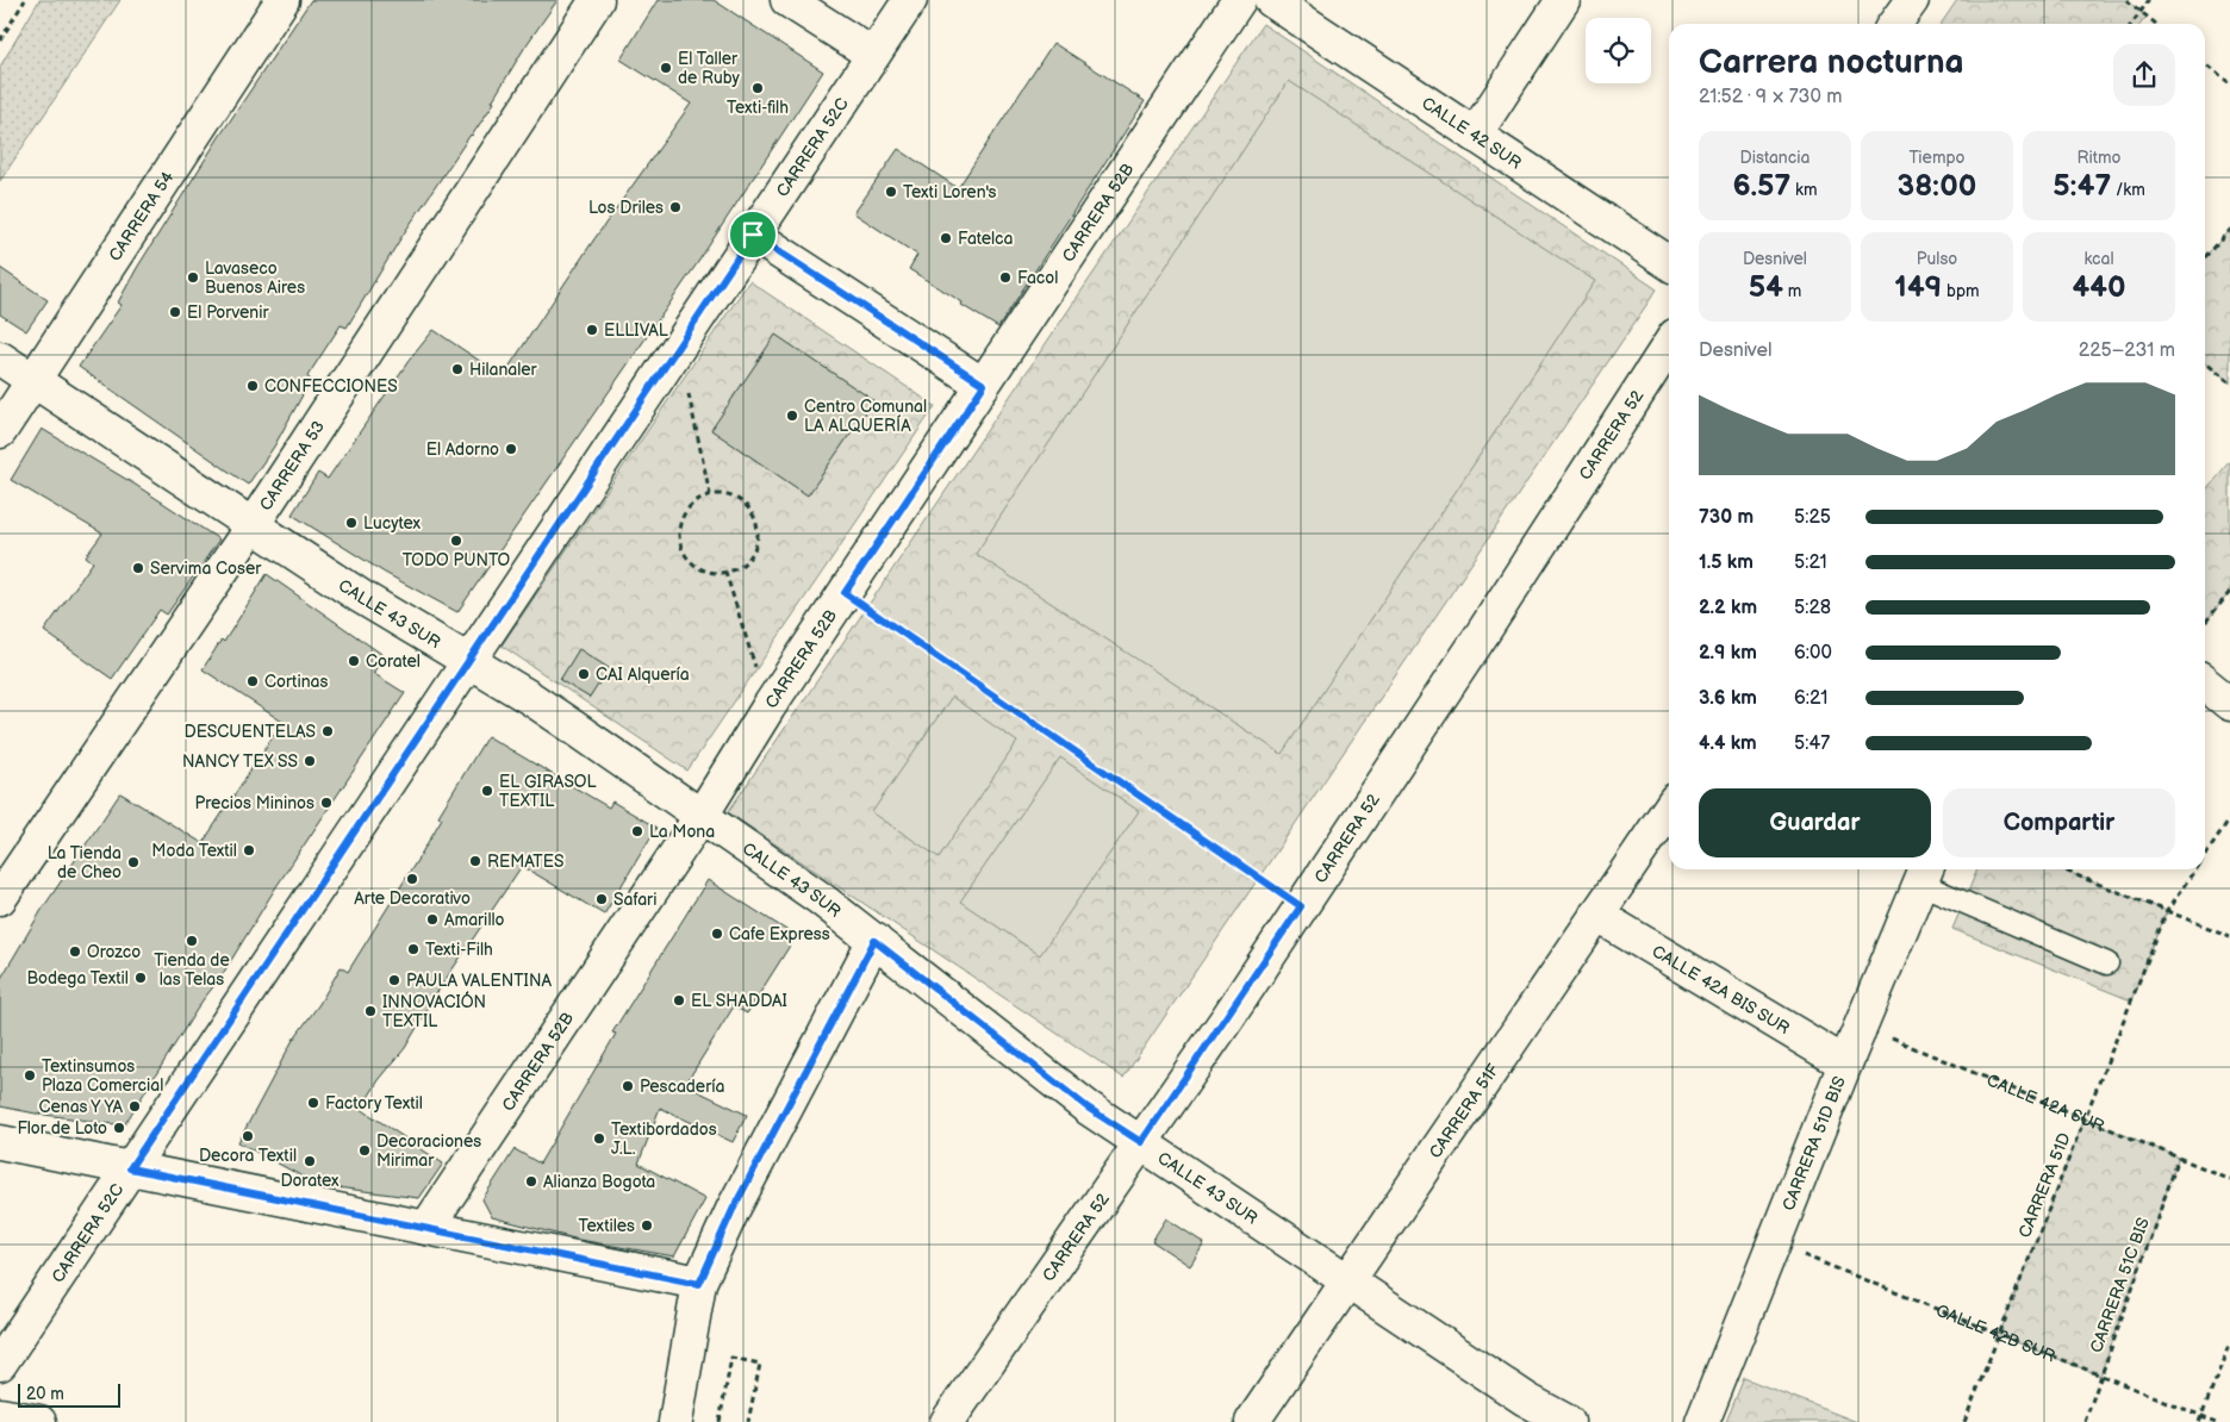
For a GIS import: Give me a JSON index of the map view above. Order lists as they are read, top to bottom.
{
  "streets": {
    "main road": [
      "CALLE 42 SUR",
      "CARRERA 52C",
      "CARRERA 52B",
      "CARRERA 54",
      "CARRERA 52",
      "CARRERA 53",
      "CALLE 43 SUR",
      "CALLE 42A BIS SUR",
      "CARRERA 51F",
      "CARRERA 51D BIS"
    ],
    "path": [
      "CALLE 42A SUR",
      "CARRERA 51D",
      "CARRERA 51C BIS",
      "CALLE 42B SUR"
    ]
  },
  "crossings": [
    ["CARRERA 52C", "CALLE 43 SUR"],
    ["CARRERA 52B", "CALLE 43 SUR"],
    ["CARRERA 54", "CALLE 43 SUR"],
    ["CARRERA 52", "CALLE 43 SUR"],
    ["CARRERA 53", "CALLE 43 SUR"],
    ["CALLE 43 SUR", "CARRERA 51F"],
    ["CALLE 42A BIS SUR", "CARRERA 51F"],
    ["CALLE 42A BIS SUR", "CARRERA 51D BIS"],
    ["CALLE 42A SUR", "CARRERA 51D BIS"],
    ["CALLE 42A SUR", "CARRERA 51D"],
    ["CALLE 42A SUR", "CARRERA 51C BIS"],
    ["CARRERA 51D BIS", "CALLE 42B SUR"],
    ["CARRERA 51D", "CALLE 42B SUR"],
    ["CARRERA 51C BIS", "CALLE 42B SUR"]
  ],
  "places": [
    "El Taller de Ruby",
    "Texti-filh",
    "Texti Loren's",
    "Los Driles",
    "Fatelca",
    "Lavaseco Buenos Aires",
    "Facol",
    "El Porvenir",
    "ELLIVAL",
    "Hilanaler",
    "CONFECCIONES",
    "Centro Comunal LA ALQUERÍA",
    "El Adorno",
    "Lucytex",
    "TODO PUNTO",
    "Servima Coser",
    "Coratel",
    "CAI Alquería",
    "Cortinas",
    "DESCUENTELAS",
    "NANCY TEX SS",
    "EL GIRASOL TEXTIL",
    "Precios Mininos",
    "La Mona",
    "Moda Textil",
    "REMATES",
    "La Tienda de Cheo",
    "Arte Decorativo",
    "Safari",
    "Amarillo",
    "Cafe Express",
    "Tienda de las Telas",
    "Texti-Filh",
    "Orozco",
    "Bodega Textil",
    "PAULA VALENTINA",
    "EL SHADDAI",
    "INNOVACIÓN TEXTIL",
    "Textinsumos Plaza Comercial",
    "Pescadería",
    "Factory Textil",
    "Cenas Y YA",
    "Flor de Loto",
    "Decora Textil",
    "Textibordados J.L.",
    "Decoraciones Mirimar",
    "Doratex",
    "Alianza Bogota",
    "Textiles"
  ],
  "scale_bar": "20 m",
  "page": {
    "heading": ["Carrera nocturna", "21:52 · 9 × 730 m"],
    "stats": [
      ["Distancia", "6.57 km"],
      ["Tiempo", "38:00"],
      ["Ritmo", "5:47 /km"],
      ["Desnivel", "54 m"],
      ["Pulso", "149 bpm"],
      ["kcal", "440"]
    ],
    "chart": ["Desnivel", "225–231 m"],
    "list": [
      {
        "name": "730 m",
        "note": "5:25"
      },
      {
        "name": "1.5 km",
        "note": "5:21"
      },
      {
        "name": "2.2 km",
        "note": "5:28"
      },
      {
        "name": "2.9 km",
        "note": "6:00"
      },
      {
        "name": "3.6 km",
        "note": "6:21"
      },
      {
        "name": "4.4 km",
        "note": "5:47"
      }
    ],
    "buttons": ["Guardar", "Compartir"],
    "scale": "20 m"
  }
}
